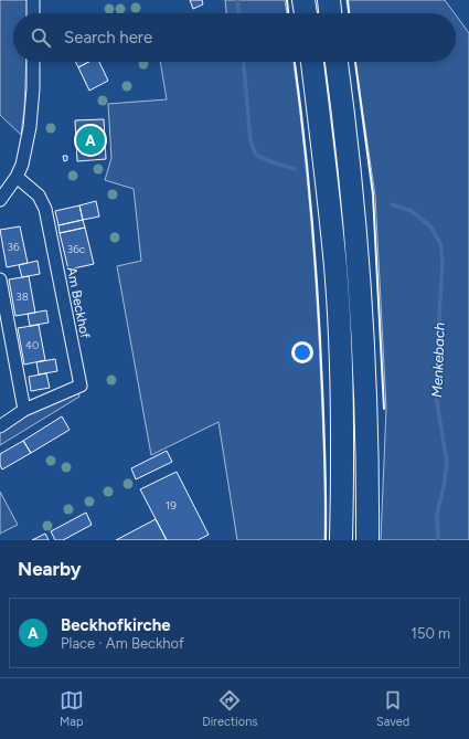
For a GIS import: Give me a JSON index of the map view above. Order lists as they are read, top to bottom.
{
  "streets": {
    "street": ["Am Beckhof"]
  },
  "water": ["Menkebach"],
  "house_numbers": [
    "36",
    "36c",
    "38",
    "40",
    "19"
  ],
  "page": {
    "search": "Search here",
    "pins": "A",
    "heading": "Nearby",
    "list": [
      {
        "mark": "A",
        "name": "Beckhofkirche",
        "note": "Place · Am Beckhof",
        "value": "150 m"
      }
    ],
    "nav": ["Map", "Directions", "Saved"]
  }
}
